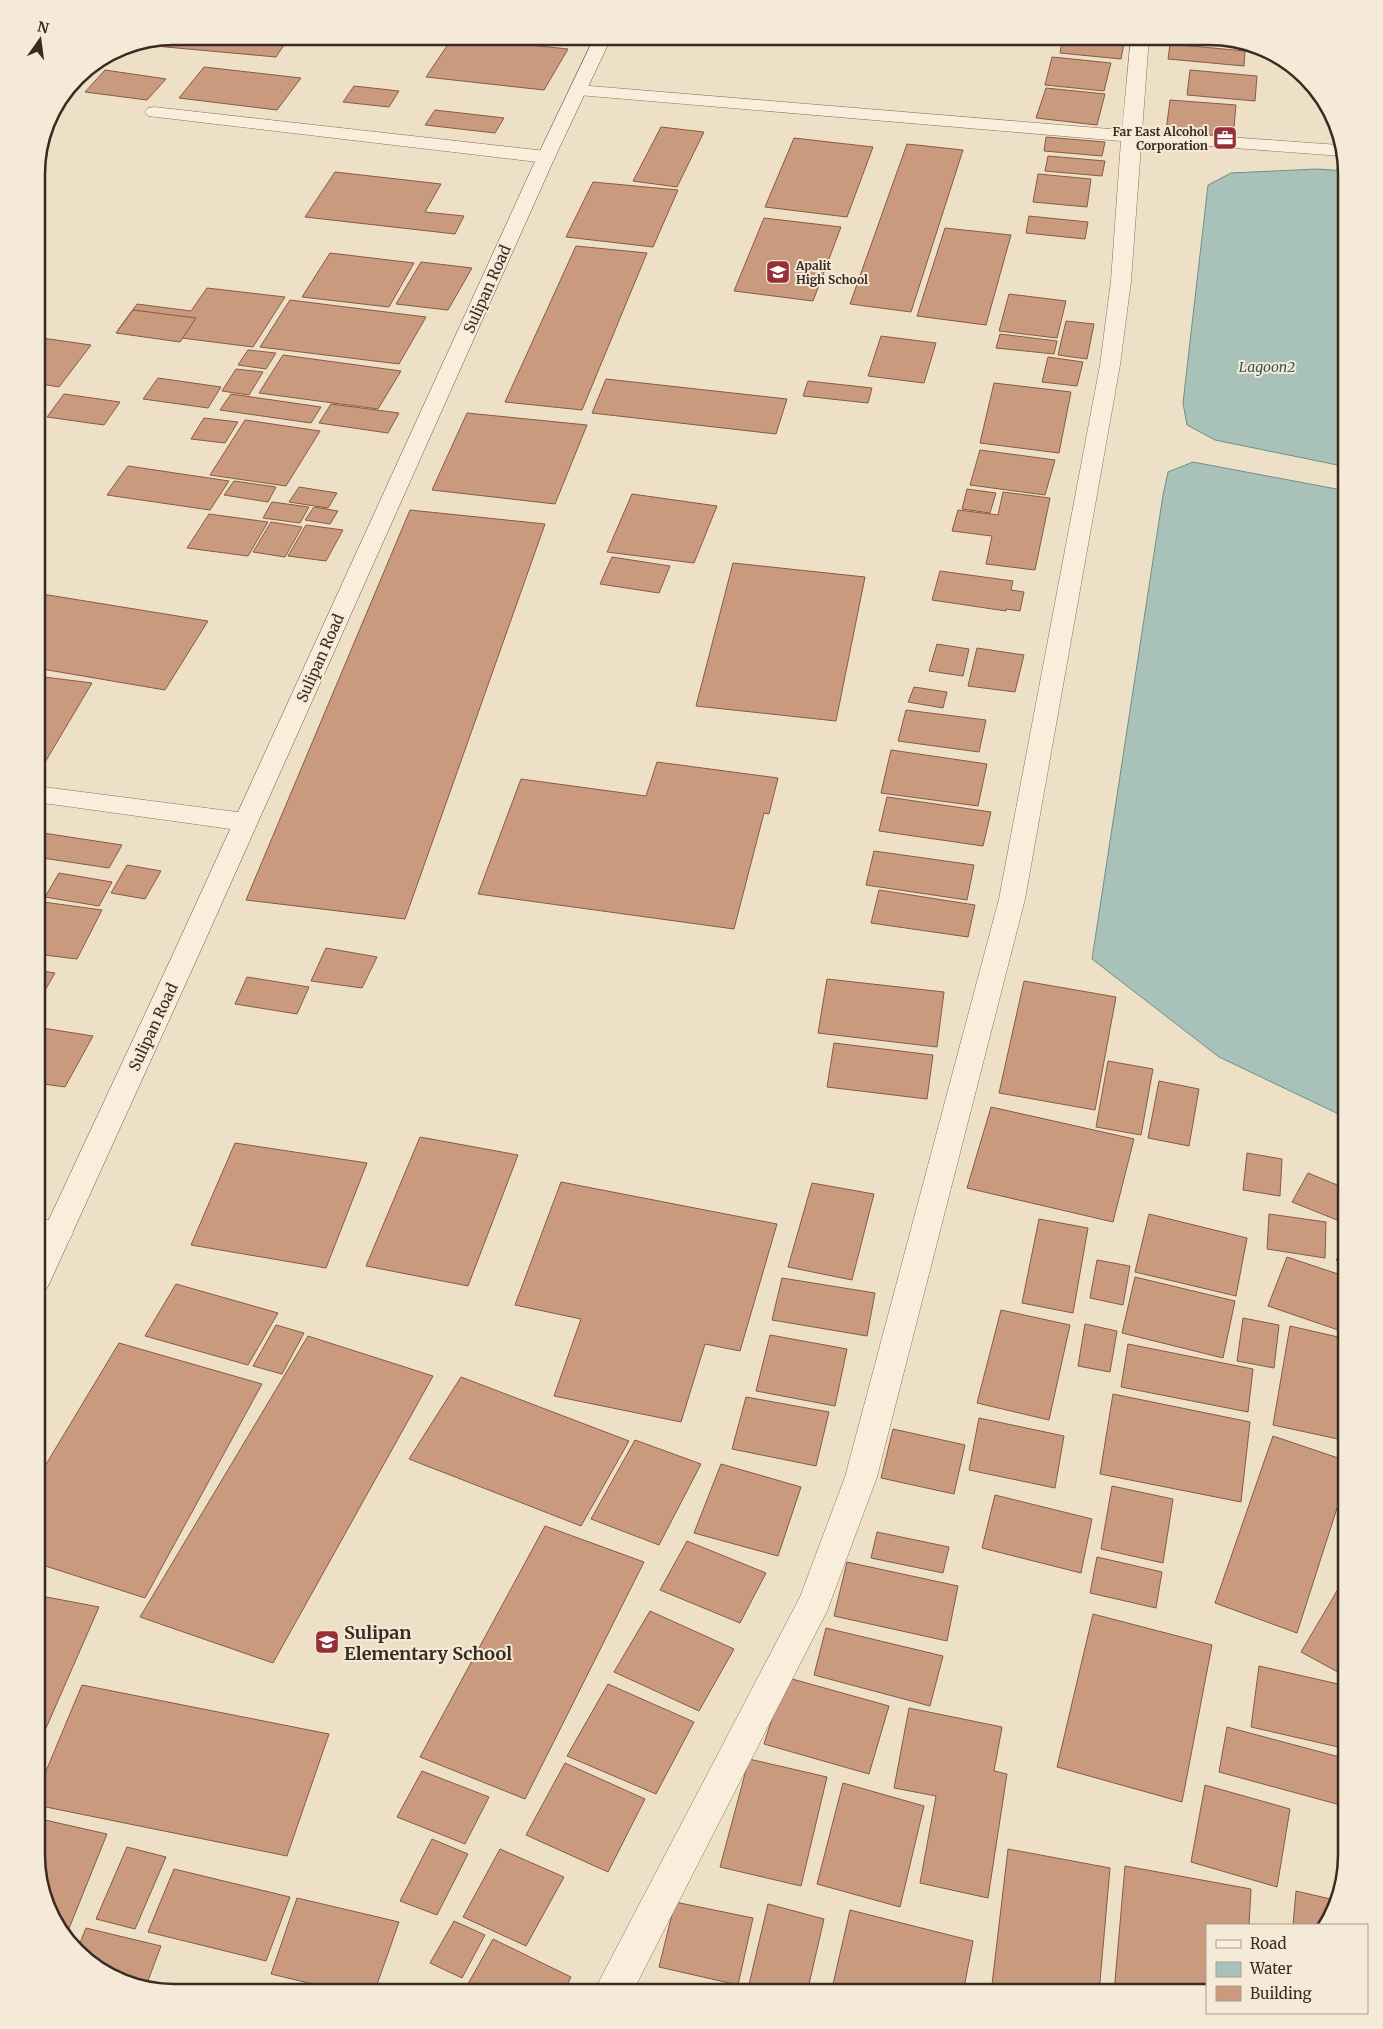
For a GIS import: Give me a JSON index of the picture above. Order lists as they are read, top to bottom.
{
  "streets": {
    "street": ["Sulipan Road"]
  },
  "water": ["Lagoon2"],
  "places": {
    "office": ["Far East Alcohol Corporation"],
    "school or university": ["Apalit High School", "Sulipan Elementary School"]
  },
  "legend": ["Road", "Water", "Building"],
  "north": "top"
}
